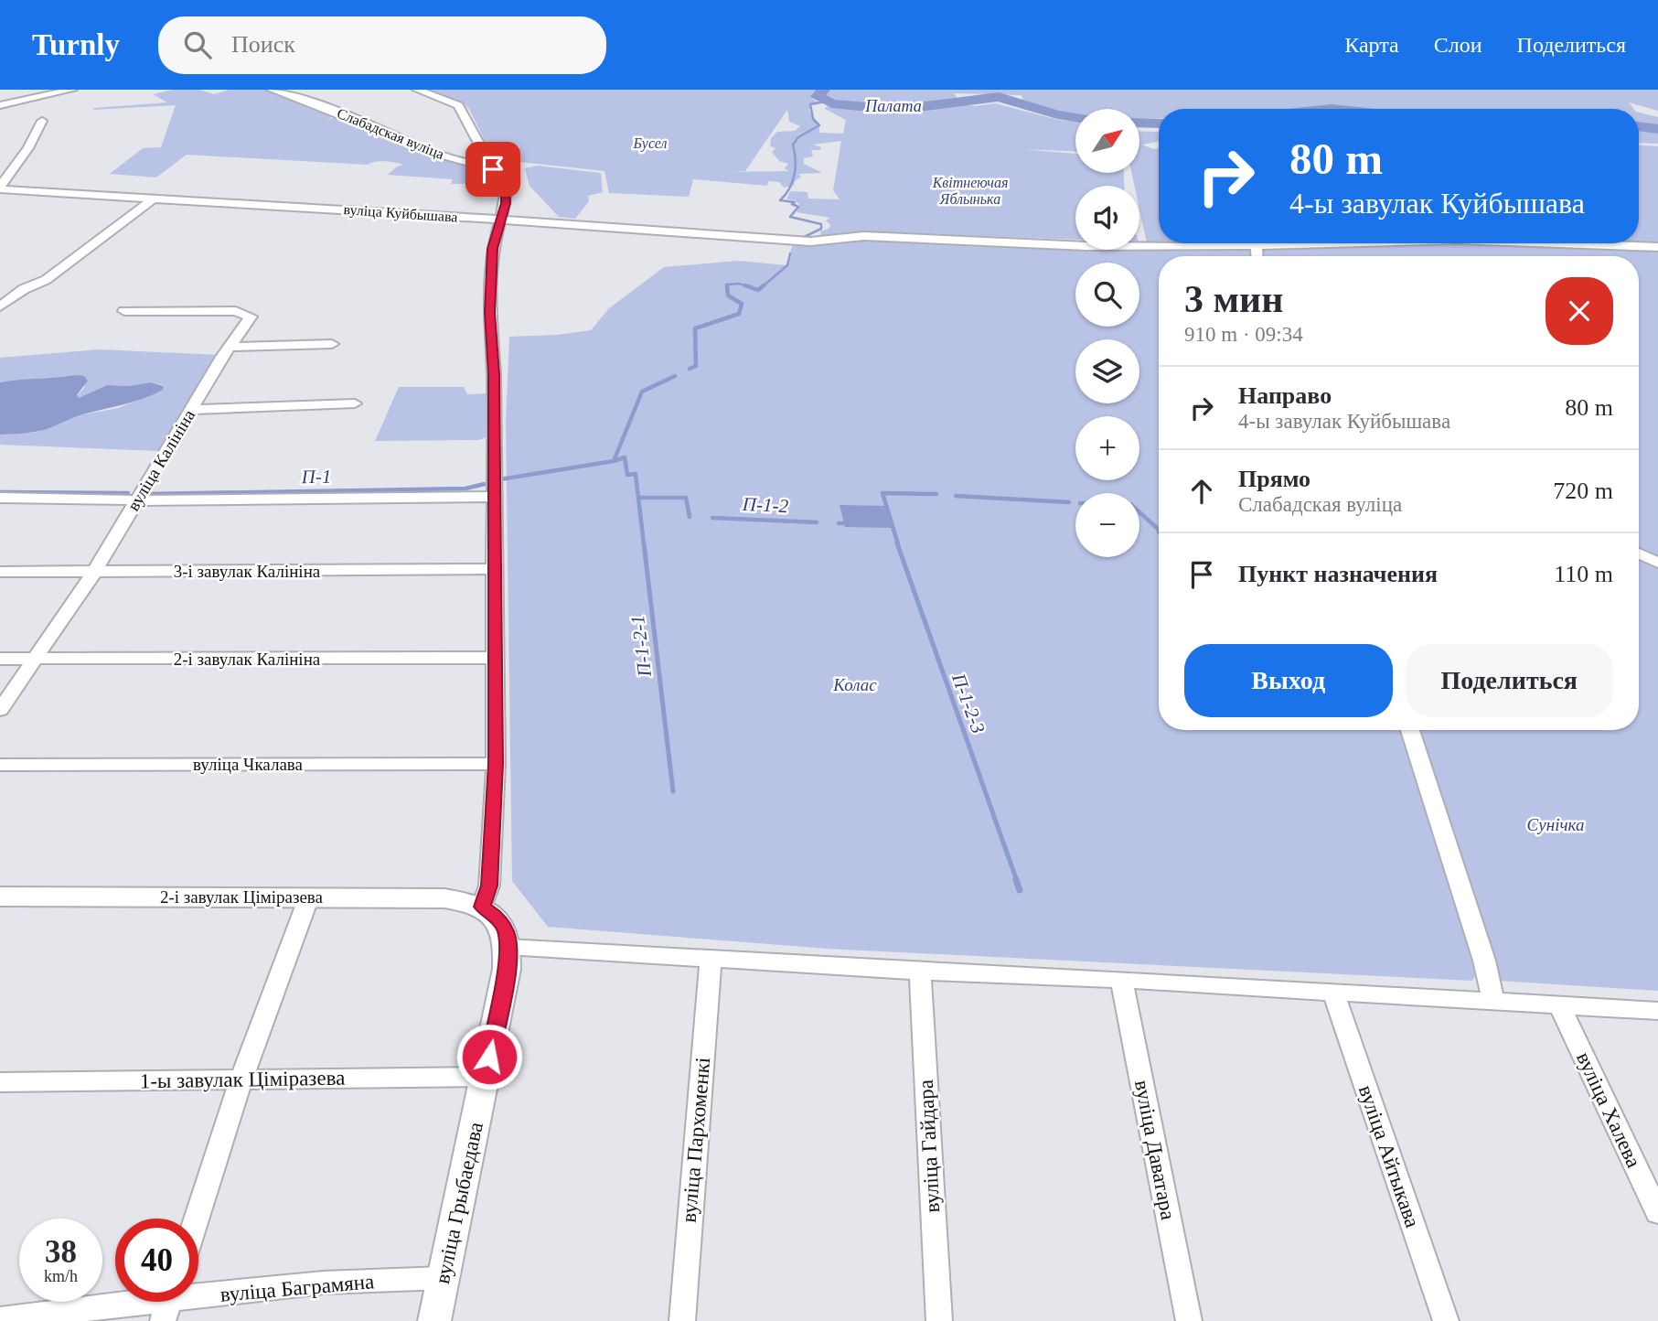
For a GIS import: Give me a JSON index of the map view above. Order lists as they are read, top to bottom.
{
  "streets": {
    "street": [
      "Слабадская вуліца",
      "вуліца Куйбышава",
      "вуліца Калініна",
      "3-і завулак Калініна",
      "2-і завулак Калініна",
      "вуліца Чкалава",
      "2-і завулак Ціміразева",
      "1-ы завулак Ціміразева",
      "вуліца Халева",
      "вуліца Пархоменкі",
      "вуліца Гайдара",
      "вуліца Даватара",
      "вуліца Айтыкава",
      "вуліца Грыбаедава",
      "вуліца Баграмяна"
    ]
  },
  "crossings": [
    ["вуліца Калініна", "3-і завулак Калініна"],
    ["вуліца Калініна", "2-і завулак Калініна"],
    ["2-і завулак Ціміразева", "вуліца Грыбаедава"],
    ["1-ы завулак Ціміразева", "вуліца Грыбаедава"],
    ["вуліца Грыбаедава", "вуліца Баграмяна"]
  ],
  "water": [
    "Палата",
    "П-1",
    "П-1-2",
    "П-1-2-1",
    "П-1-2-3"
  ],
  "parks": [
    "Бусел",
    "Квітнеючая Яблынька",
    "Колас",
    "Сунічка"
  ],
  "north": "top right",
  "page": {
    "header": "Turnly",
    "search": "Поиск",
    "nav": ["Карта", "Слои", "Поделиться"],
    "map_buttons": ["+", "−"],
    "turn": ["80 m", "4-ы завулак Куйбышава"],
    "heading": ["3 мин", "910 m · 09:34"],
    "list": [
      {
        "name": "Направо",
        "note": "4-ы завулак Куйбышава",
        "value": "80 m"
      },
      {
        "name": "Прямо",
        "note": "Слабадская вуліца",
        "value": "720 m"
      },
      {
        "name": "Пункт назначения",
        "value": "110 m"
      }
    ],
    "buttons": ["Выход", "Поделиться"],
    "speed": "38 km/h",
    "limit": "40"
  }
}
